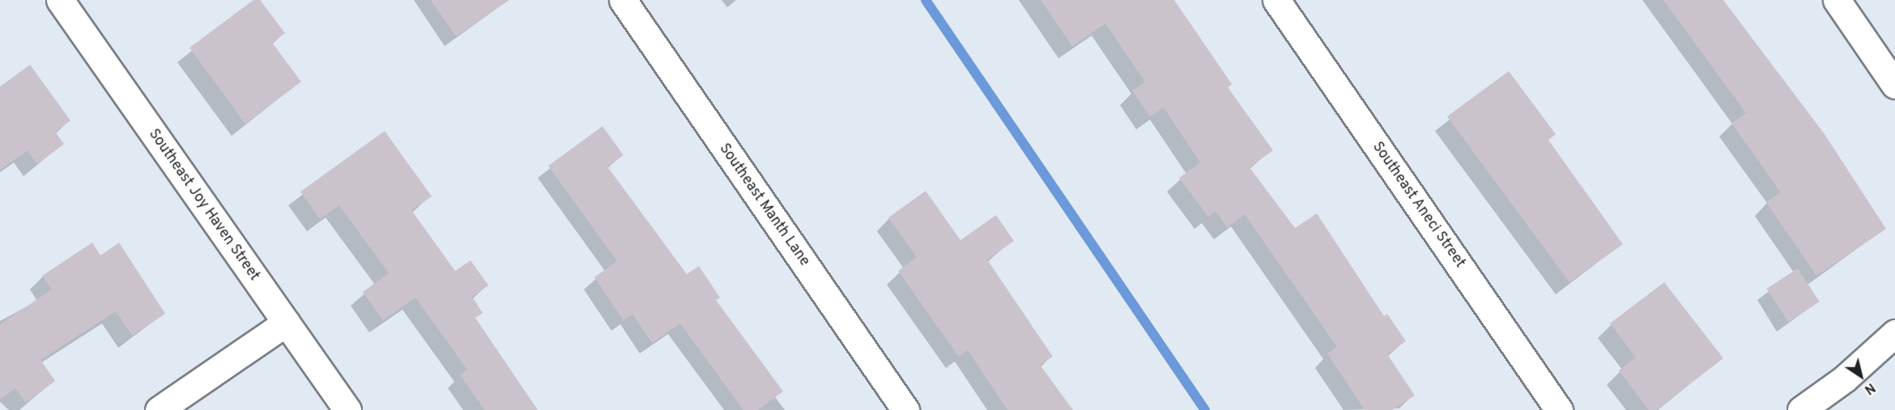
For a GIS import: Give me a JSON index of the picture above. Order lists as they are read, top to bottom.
{
  "streets": {
    "street": ["Southeast Joy Haven Street", "Southeast Manth Lane", "Southeast Aneci Street"]
  },
  "north": "bottom right"
}
